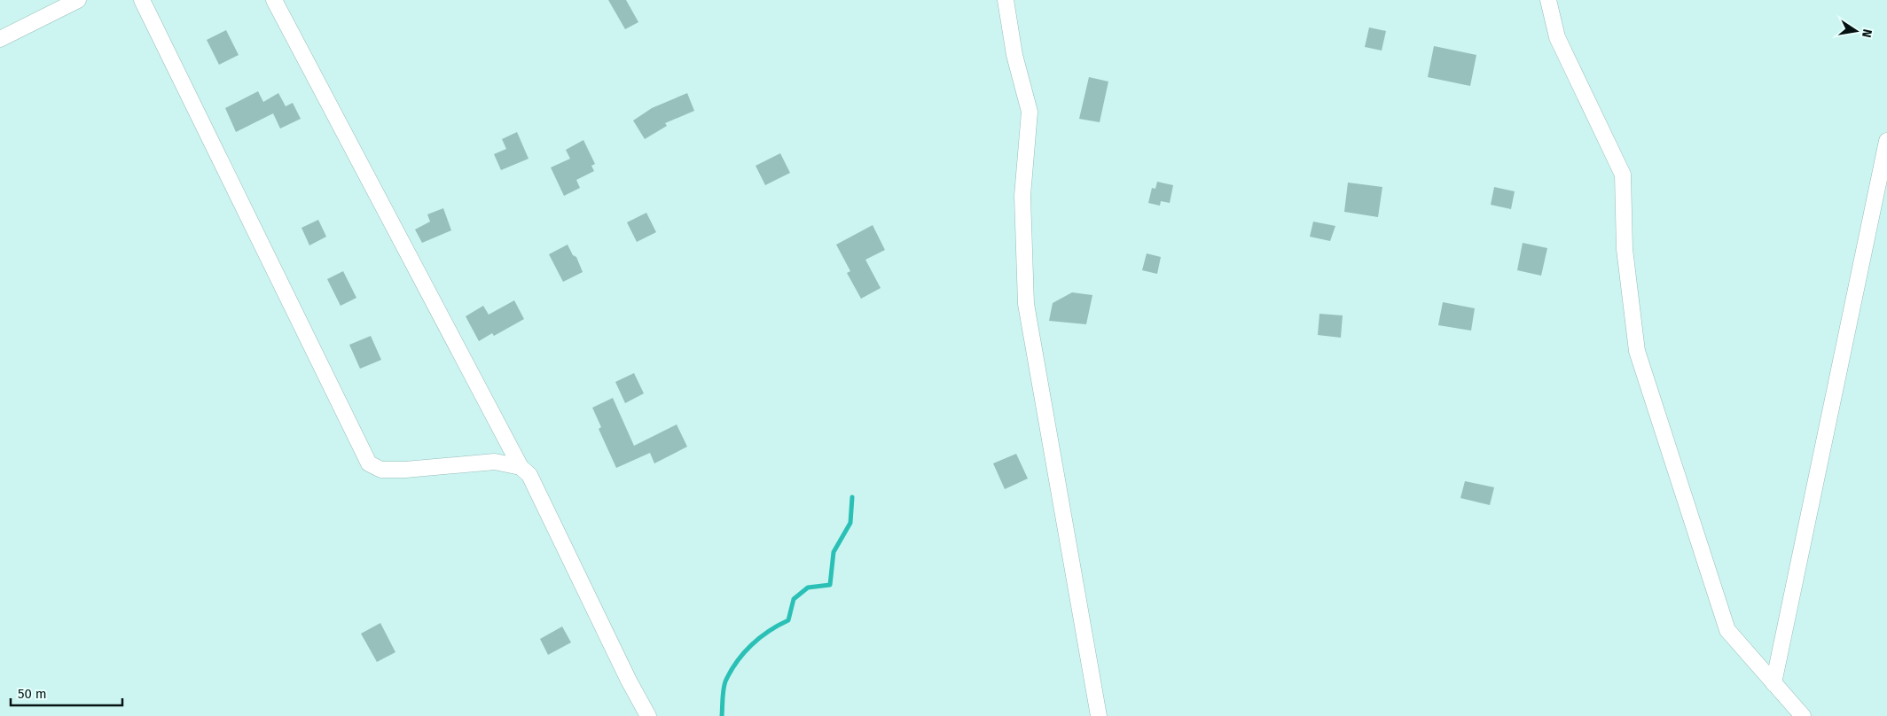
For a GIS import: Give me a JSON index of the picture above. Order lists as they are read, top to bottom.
{
  "scale_bar": "50 m",
  "north": "right"
}
